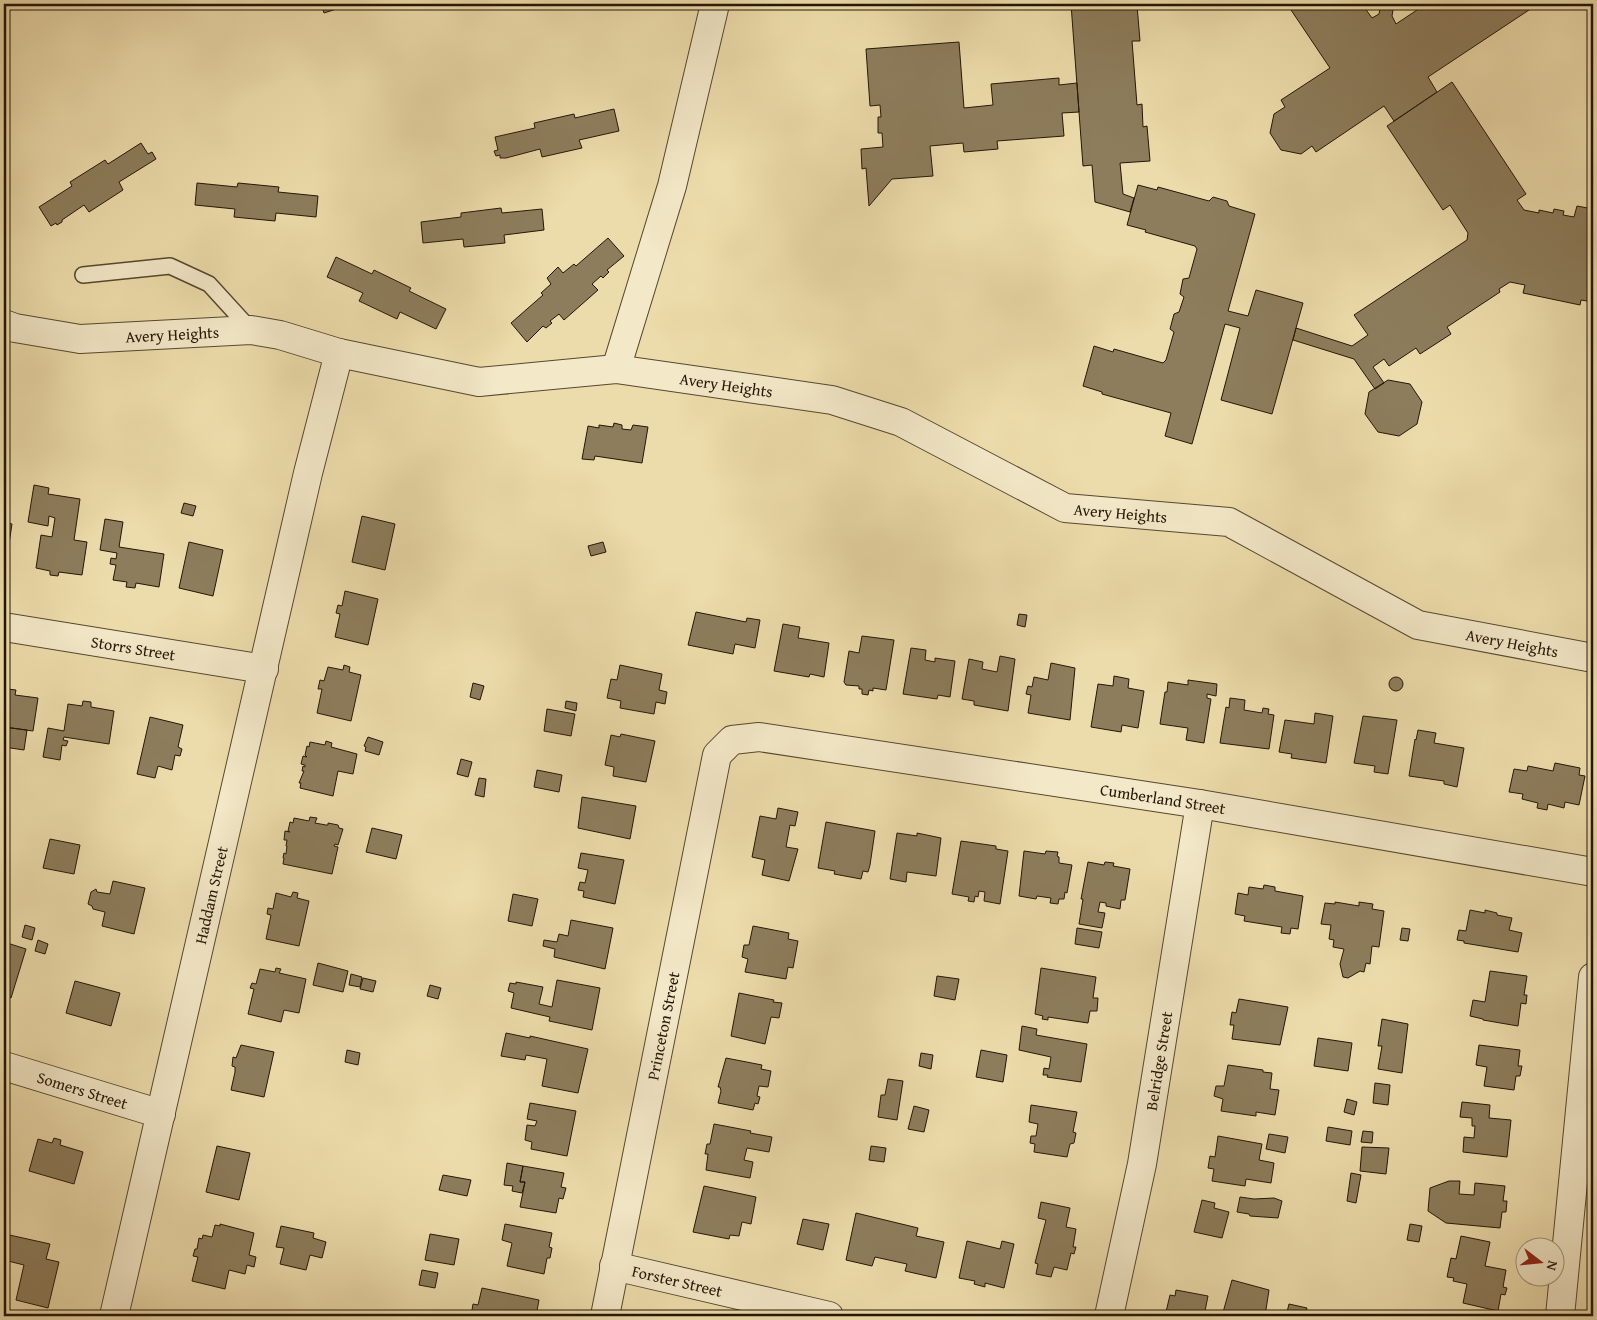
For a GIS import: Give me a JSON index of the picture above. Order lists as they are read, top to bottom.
{
  "streets": {
    "street": [
      "Avery Heights",
      "Storrs Street",
      "Cumberland Street",
      "Haddam Street",
      "Princeton Street",
      "Belridge Street",
      "Somers Street",
      "Forster Street"
    ]
  },
  "crossings": [
    ["Avery Heights", "Haddam Street"],
    ["Storrs Street", "Haddam Street"],
    ["Cumberland Street", "Princeton Street"],
    ["Cumberland Street", "Belridge Street"],
    ["Haddam Street", "Somers Street"],
    ["Princeton Street", "Forster Street"]
  ],
  "north": "right"
}
